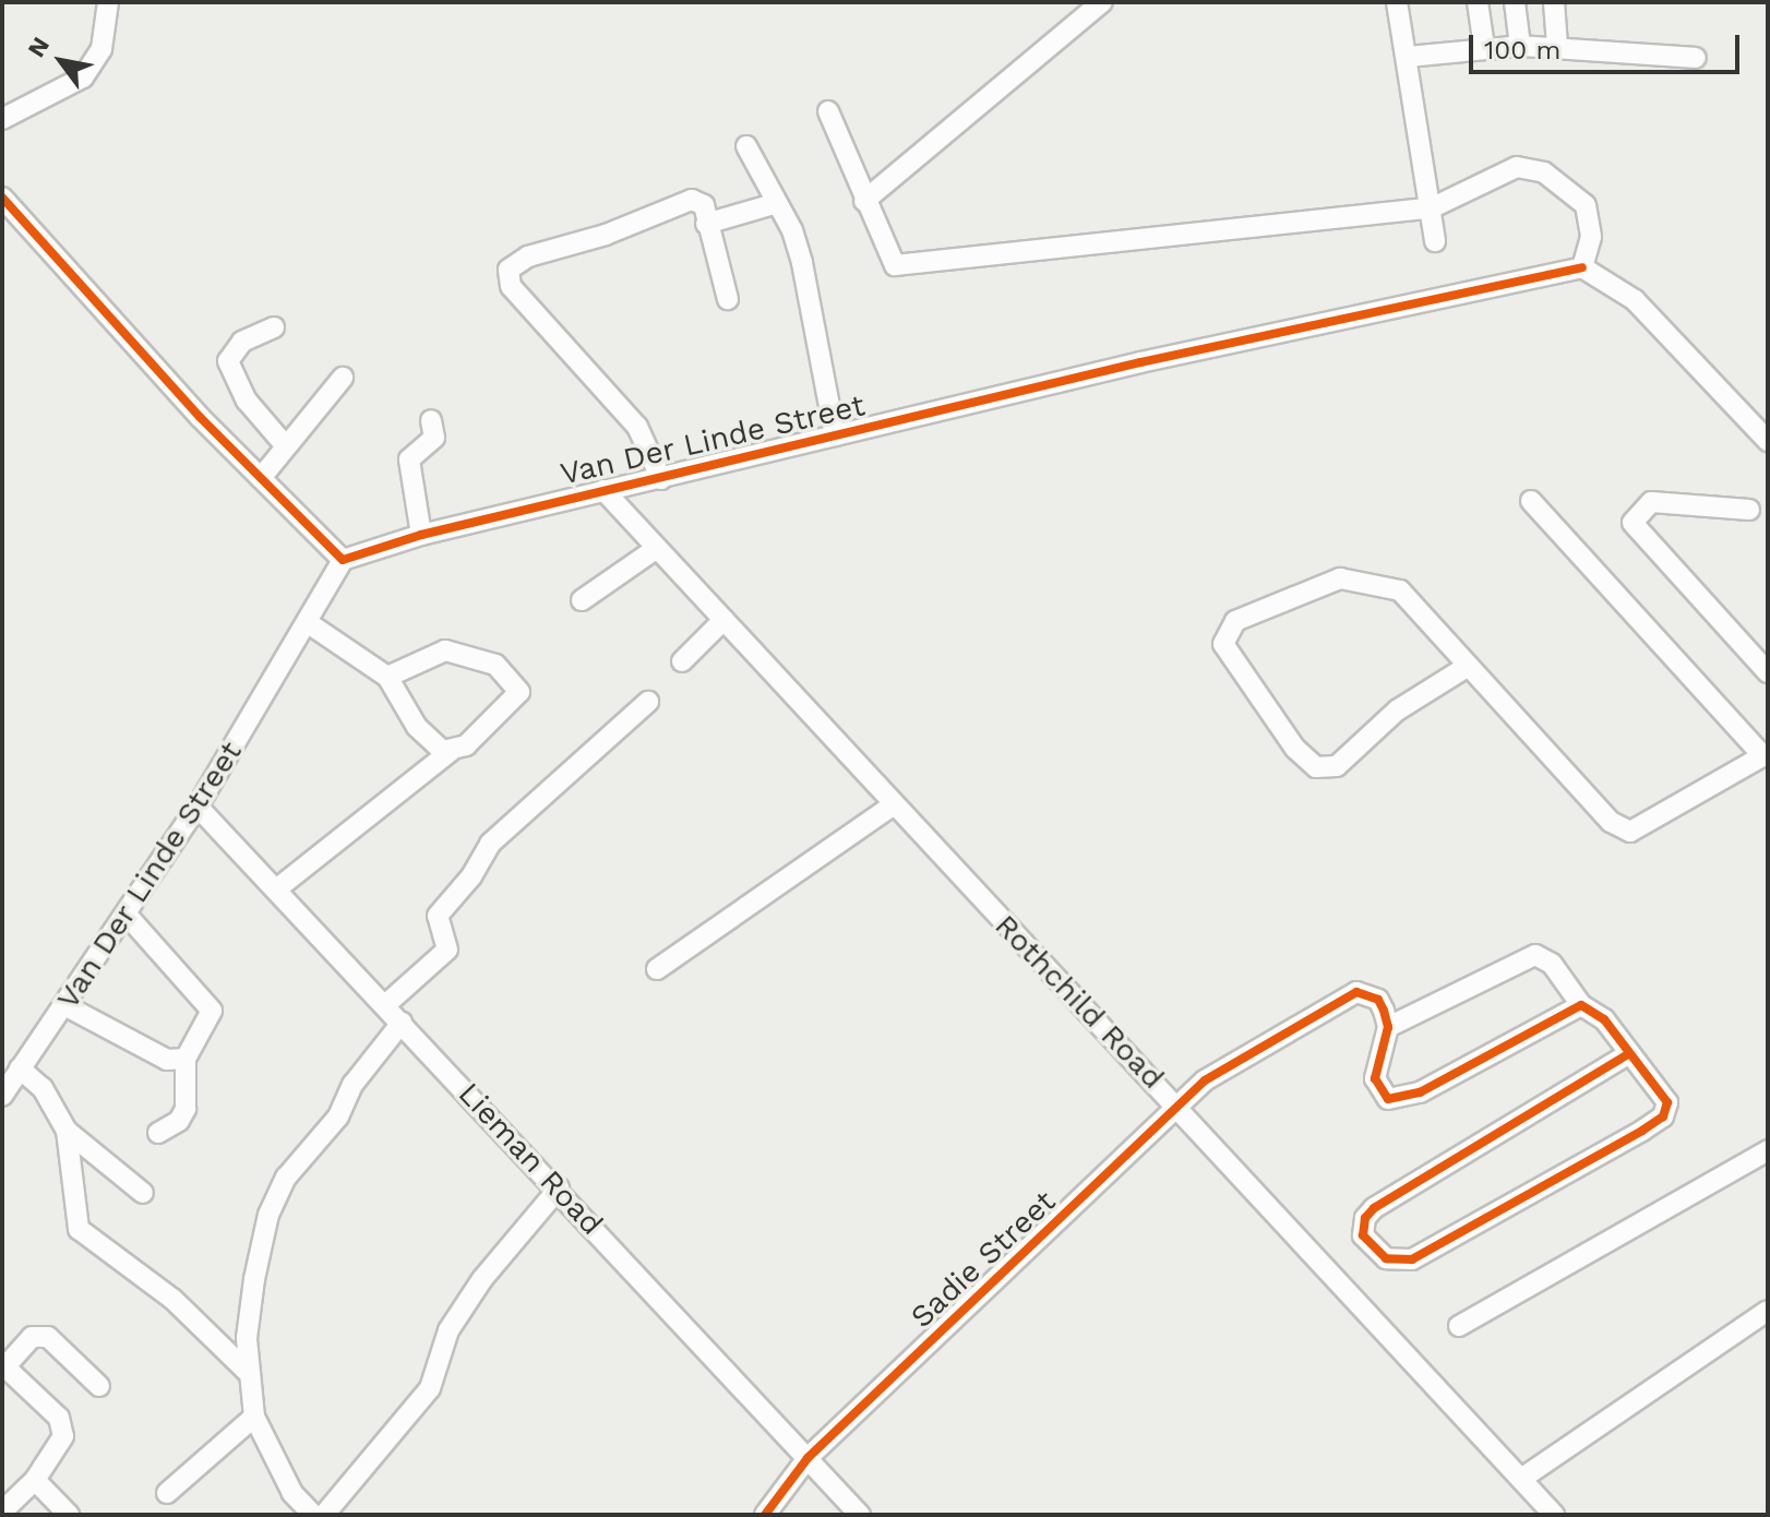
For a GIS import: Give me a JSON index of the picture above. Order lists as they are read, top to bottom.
{
  "streets": {
    "street": [
      "Van Der Linde Street",
      "Rothchild Road",
      "Lieman Road",
      "Sadie Street"
    ]
  },
  "crossings": [
    ["Van Der Linde Street", "Rothchild Road"],
    ["Van Der Linde Street", "Lieman Road"],
    ["Rothchild Road", "Sadie Street"],
    ["Lieman Road", "Sadie Street"]
  ],
  "scale_bar": "100 m",
  "north": "top left"
}
